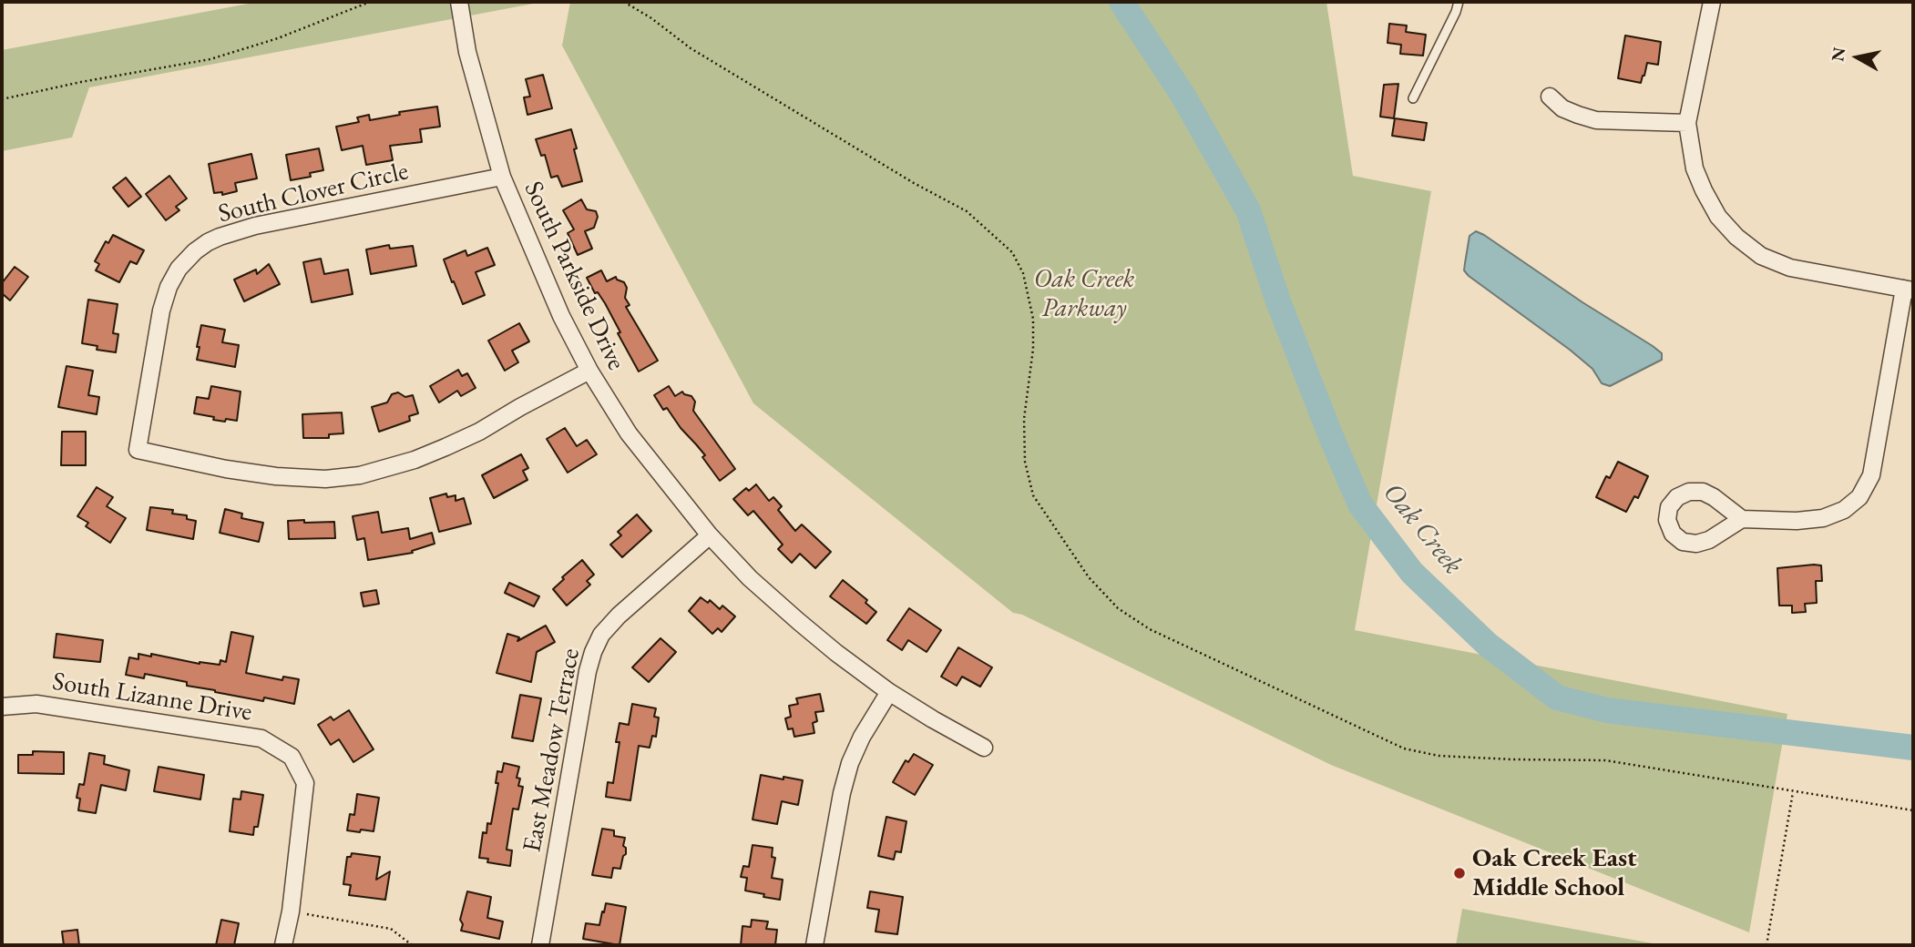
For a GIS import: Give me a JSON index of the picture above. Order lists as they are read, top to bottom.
{
  "streets": {
    "street": [
      "South Clover Circle",
      "South Parkside Drive",
      "South Lizanne Drive",
      "East Meadow Terrace"
    ]
  },
  "crossings": [
    ["South Clover Circle", "South Parkside Drive"],
    ["South Parkside Drive", "East Meadow Terrace"]
  ],
  "water": ["Oak Creek"],
  "parks": ["Oak Creek Parkway"],
  "places": ["Oak Creek East Middle School"],
  "north": "left"
}
